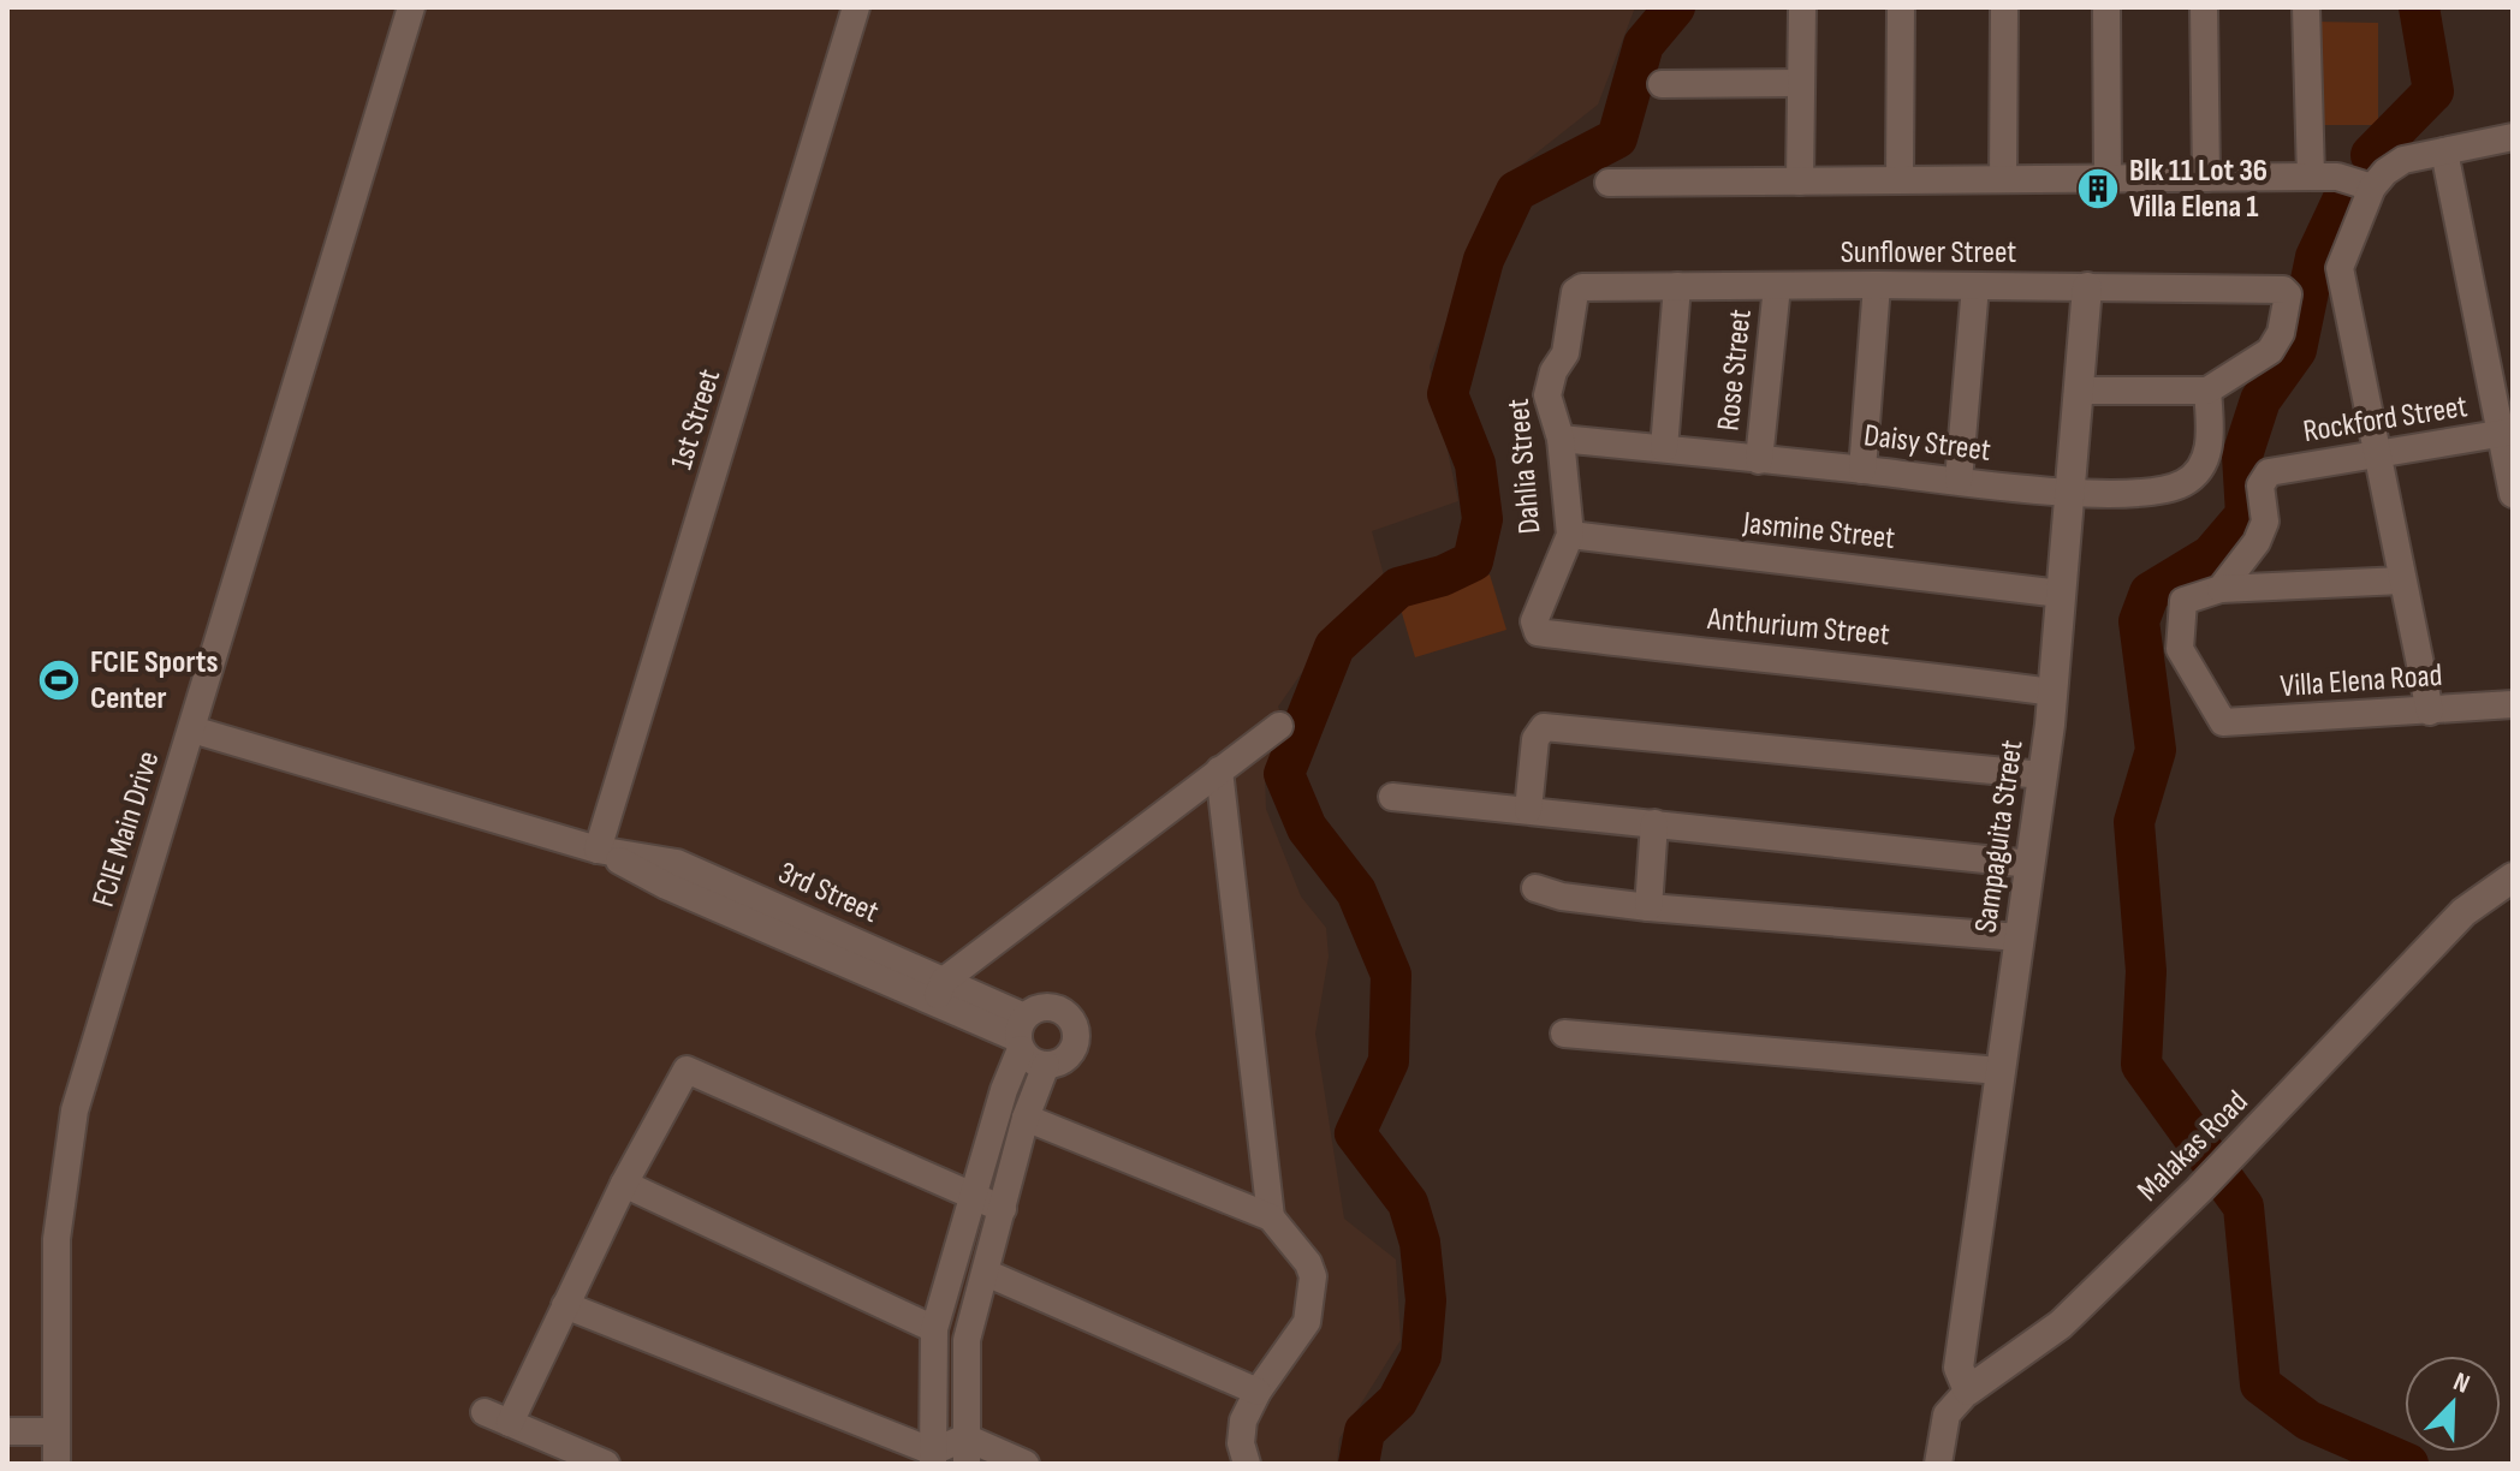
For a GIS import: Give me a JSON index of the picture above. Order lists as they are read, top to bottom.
{
  "streets": {
    "street": [
      "Sunflower Street",
      "Rose Street",
      "1st Street",
      "Rockford Street",
      "Daisy Street",
      "Dahlia Street",
      "Jasmine Street",
      "Anthurium Street",
      "Villa Elena Road",
      "FCIE Main Drive",
      "Sampaguita Street",
      "3rd Street",
      "Malakas Road"
    ]
  },
  "crossings": [
    ["Sunflower Street", "Rose Street"],
    ["Sunflower Street", "Daisy Street"],
    ["Sunflower Street", "Dahlia Street"],
    ["Sunflower Street", "Sampaguita Street"],
    ["Rose Street", "Daisy Street"],
    ["1st Street", "3rd Street"],
    ["Rockford Street", "Villa Elena Road"],
    ["Daisy Street", "Dahlia Street"],
    ["Daisy Street", "Sampaguita Street"],
    ["Dahlia Street", "Jasmine Street"],
    ["Dahlia Street", "Anthurium Street"],
    ["Jasmine Street", "Sampaguita Street"],
    ["Anthurium Street", "Sampaguita Street"],
    ["FCIE Main Drive", "3rd Street"],
    ["Sampaguita Street", "Malakas Road"]
  ],
  "places": {
    "building": ["Blk 11 Lot 36 Villa Elena 1"],
    "sports": ["FCIE Sports Center"]
  },
  "north": "top right"
}
